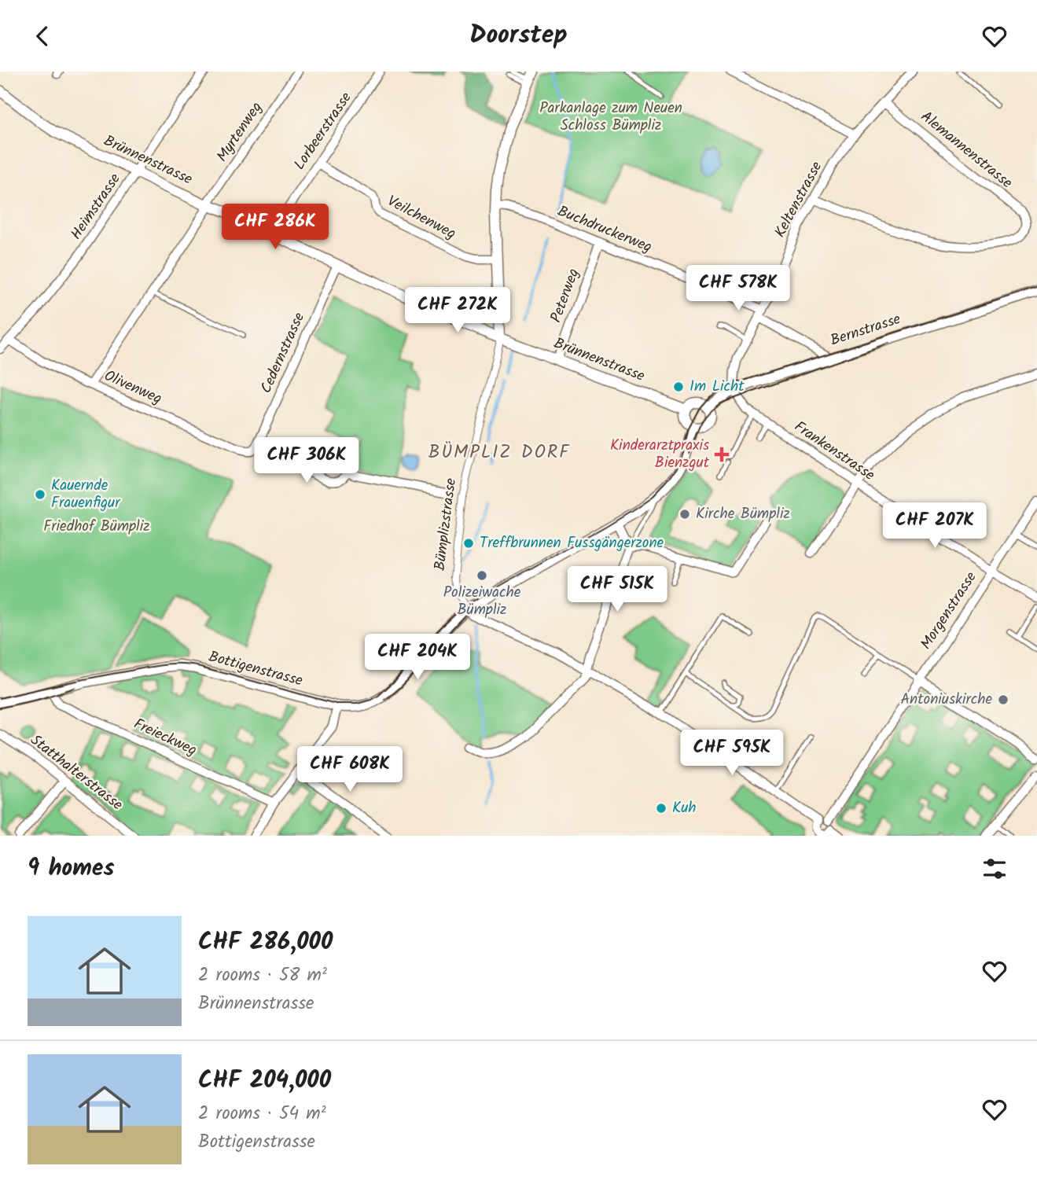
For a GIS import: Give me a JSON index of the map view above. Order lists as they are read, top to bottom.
{
  "streets": {
    "street": [
      "Lorbeerstrasse",
      "Myrtenweg",
      "Alemannenstrasse",
      "Brünnenstrasse",
      "Keltenstrasse",
      "Heimstrasse",
      "Veilchenweg",
      "Buchdruckerweg",
      "Peterweg",
      "Bernstrasse",
      "Cedernstrasse",
      "Olivenweg",
      "Frankenstrasse",
      "Bümplizstrasse",
      "Morgenstrasse",
      "Bottigenstrasse",
      "Freieckweg",
      "Statthalterstrasse"
    ]
  },
  "crossings": [
    ["Lorbeerstrasse", "Brünnenstrasse"],
    ["Lorbeerstrasse", "Veilchenweg"],
    ["Myrtenweg", "Brünnenstrasse"],
    ["Myrtenweg", "Olivenweg"],
    ["Alemannenstrasse", "Keltenstrasse"],
    ["Brünnenstrasse", "Heimstrasse"],
    ["Brünnenstrasse", "Peterweg"],
    ["Brünnenstrasse", "Bernstrasse"],
    ["Brünnenstrasse", "Cedernstrasse"],
    ["Brünnenstrasse", "Bümplizstrasse"],
    ["Keltenstrasse", "Buchdruckerweg"],
    ["Keltenstrasse", "Bernstrasse"],
    ["Keltenstrasse", "Frankenstrasse"],
    ["Heimstrasse", "Olivenweg"],
    ["Veilchenweg", "Bümplizstrasse"],
    ["Buchdruckerweg", "Peterweg"],
    ["Buchdruckerweg", "Bernstrasse"],
    ["Buchdruckerweg", "Bümplizstrasse"],
    ["Bernstrasse", "Frankenstrasse"],
    ["Cedernstrasse", "Olivenweg"],
    ["Olivenweg", "Bümplizstrasse"],
    ["Frankenstrasse", "Morgenstrasse"],
    ["Bümplizstrasse", "Bottigenstrasse"],
    ["Bottigenstrasse", "Freieckweg"]
  ],
  "districts": ["BÜMPLIZ DORF"],
  "parks": ["Parkanlage zum Neuen Schloss Bümpliz", "Friedhof Bümpliz"],
  "places": {
    "other": [
      "Im Licht",
      "Kauernde Frauenfigur",
      "Kirche Bümpliz",
      "Treffbrunnen Fussgängerzone",
      "Polizeiwache Bümpliz",
      "Antoniuskirche",
      "Kuh"
    ],
    "health": ["Kinderarztpraxis Bienzgut"]
  },
  "page": {
    "header": "Doorstep",
    "price": [
      "CHF 286K",
      "CHF 578K",
      "CHF 272K",
      "CHF 306K",
      "CHF 207K",
      "CHF 515K",
      "CHF 204K",
      "CHF 595K",
      "CHF 608K"
    ],
    "heading": "9 homes",
    "list": [
      {
        "name": "CHF 286,000",
        "note": "2 rooms · 58 m² · Brünnenstrasse"
      },
      {
        "name": "CHF 204,000",
        "note": "2 rooms · 54 m² · Bottigenstrasse"
      }
    ]
  }
}
